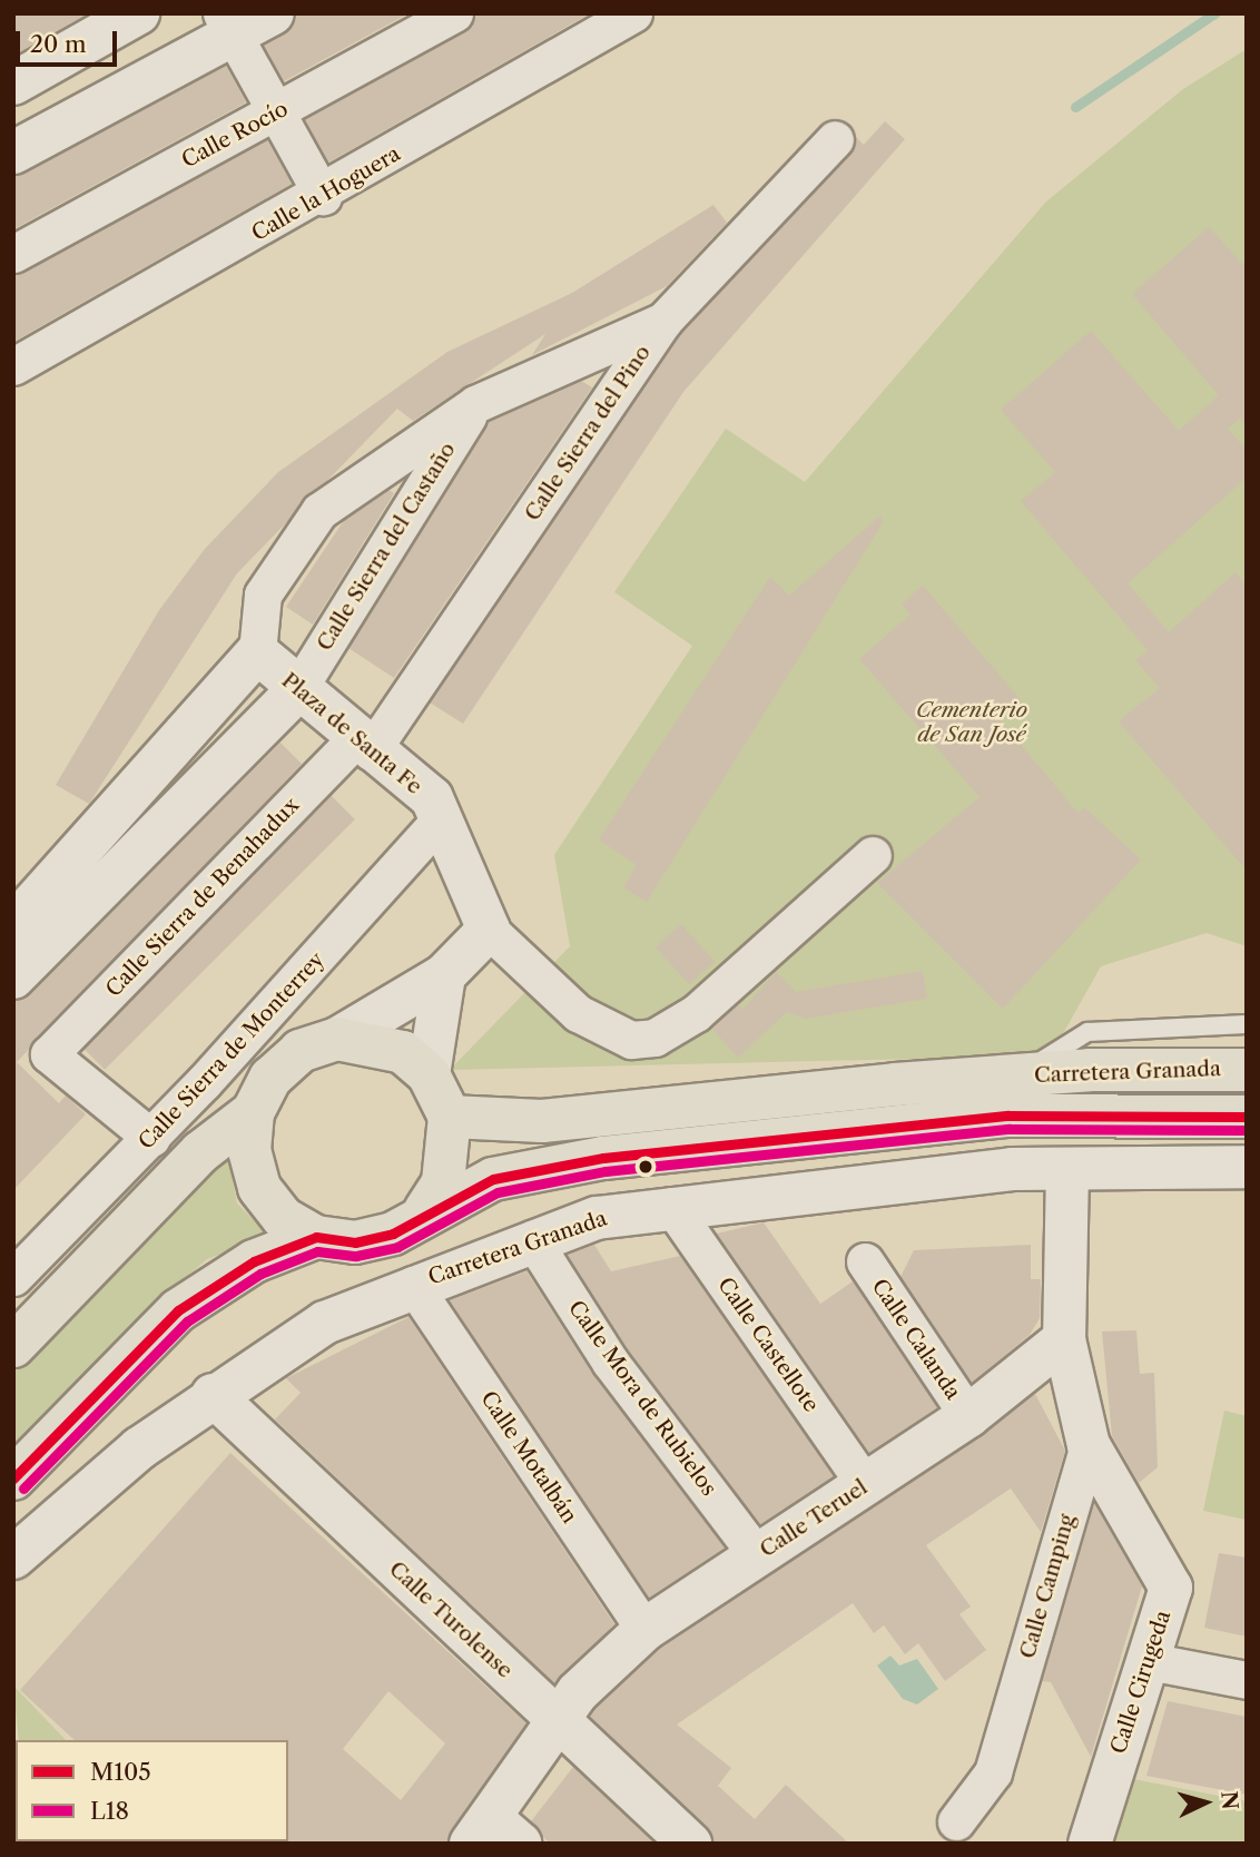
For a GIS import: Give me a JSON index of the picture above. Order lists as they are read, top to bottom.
{
  "streets": {
    "main road": ["Carretera Granada"],
    "street": [
      "Calle Rocío",
      "Calle la Hoguera",
      "Calle Sierra del Pino",
      "Calle Sierra del Castaño",
      "Plaza de Santa Fe",
      "Calle Sierra de Benahadux",
      "Calle Sierra de Monterrey",
      "Calle Calanda",
      "Calle Castellote",
      "Calle Mora de Rubielos",
      "Calle Motalbán",
      "Calle Teruel",
      "Calle Camping",
      "Calle Turolense",
      "Calle Cirugeda"
    ]
  },
  "crossings": [
    ["Calle Sierra del Pino", "Plaza de Santa Fe"],
    ["Calle Sierra del Pino", "Calle Sierra de Benahadux"],
    ["Calle Sierra del Castaño", "Plaza de Santa Fe"],
    ["Plaza de Santa Fe", "Calle Sierra de Benahadux"],
    ["Plaza de Santa Fe", "Calle Sierra de Monterrey"],
    ["Calle Sierra de Benahadux", "Calle Sierra de Monterrey"],
    ["Carretera Granada", "Calle Castellote"],
    ["Carretera Granada", "Calle Mora de Rubielos"],
    ["Carretera Granada", "Calle Motalbán"],
    ["Carretera Granada", "Calle Turolense"],
    ["Calle Calanda", "Calle Teruel"],
    ["Calle Castellote", "Calle Teruel"],
    ["Calle Mora de Rubielos", "Calle Teruel"],
    ["Calle Motalbán", "Calle Teruel"],
    ["Calle Teruel", "Calle Camping"],
    ["Calle Teruel", "Calle Turolense"],
    ["Calle Camping", "Calle Cirugeda"]
  ],
  "parks": ["Cementerio de San José"],
  "lines": ["transit line M105", "transit line L18"],
  "legend": ["M105", "L18"],
  "scale_bar": "20 m",
  "north": "right"
}
